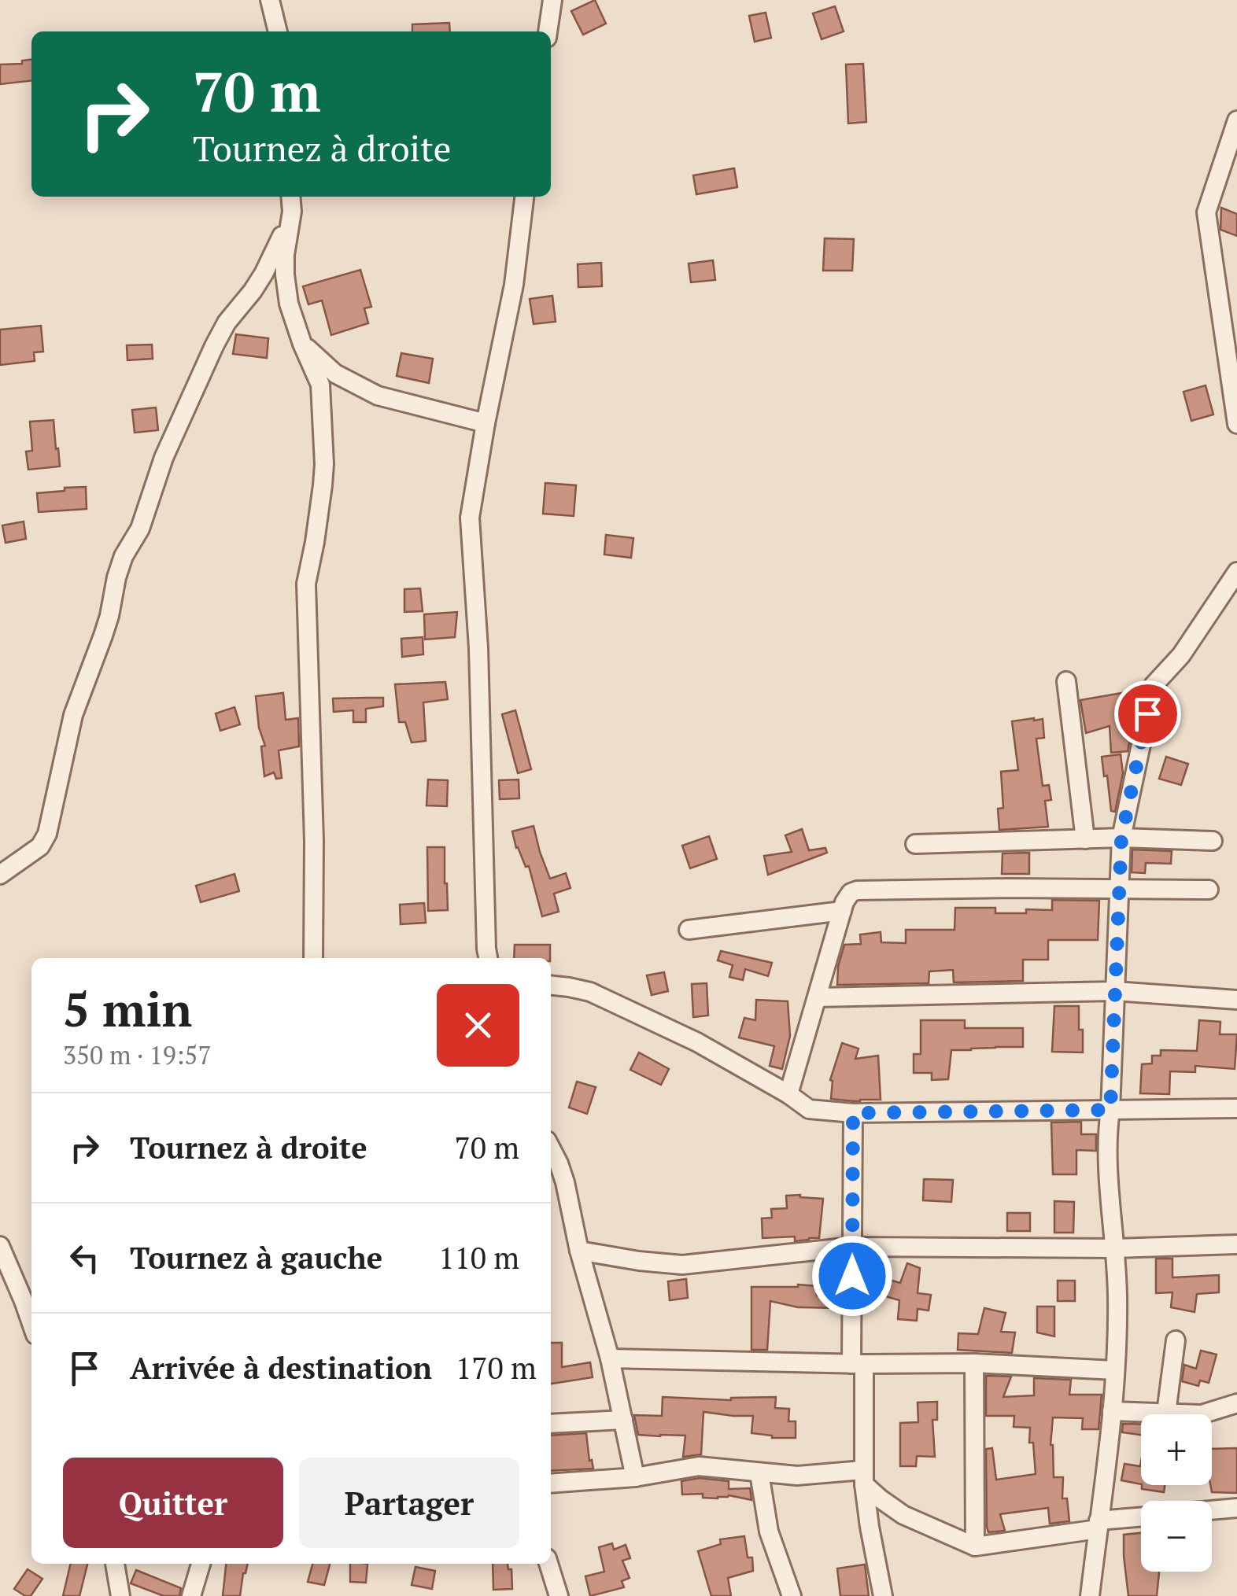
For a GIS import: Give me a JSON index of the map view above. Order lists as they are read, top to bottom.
{
  "page": {
    "turn": ["70 m", "Tournez à droite"],
    "heading": ["5 min", "350 m · 19:57"],
    "list": [
      {
        "name": "Tournez à droite",
        "value": "70 m"
      },
      {
        "name": "Tournez à gauche",
        "value": "110 m"
      },
      {
        "name": "Arrivée à destination",
        "value": "170 m"
      }
    ],
    "map_buttons": ["+", "−"],
    "buttons": ["Quitter", "Partager"]
  }
}
